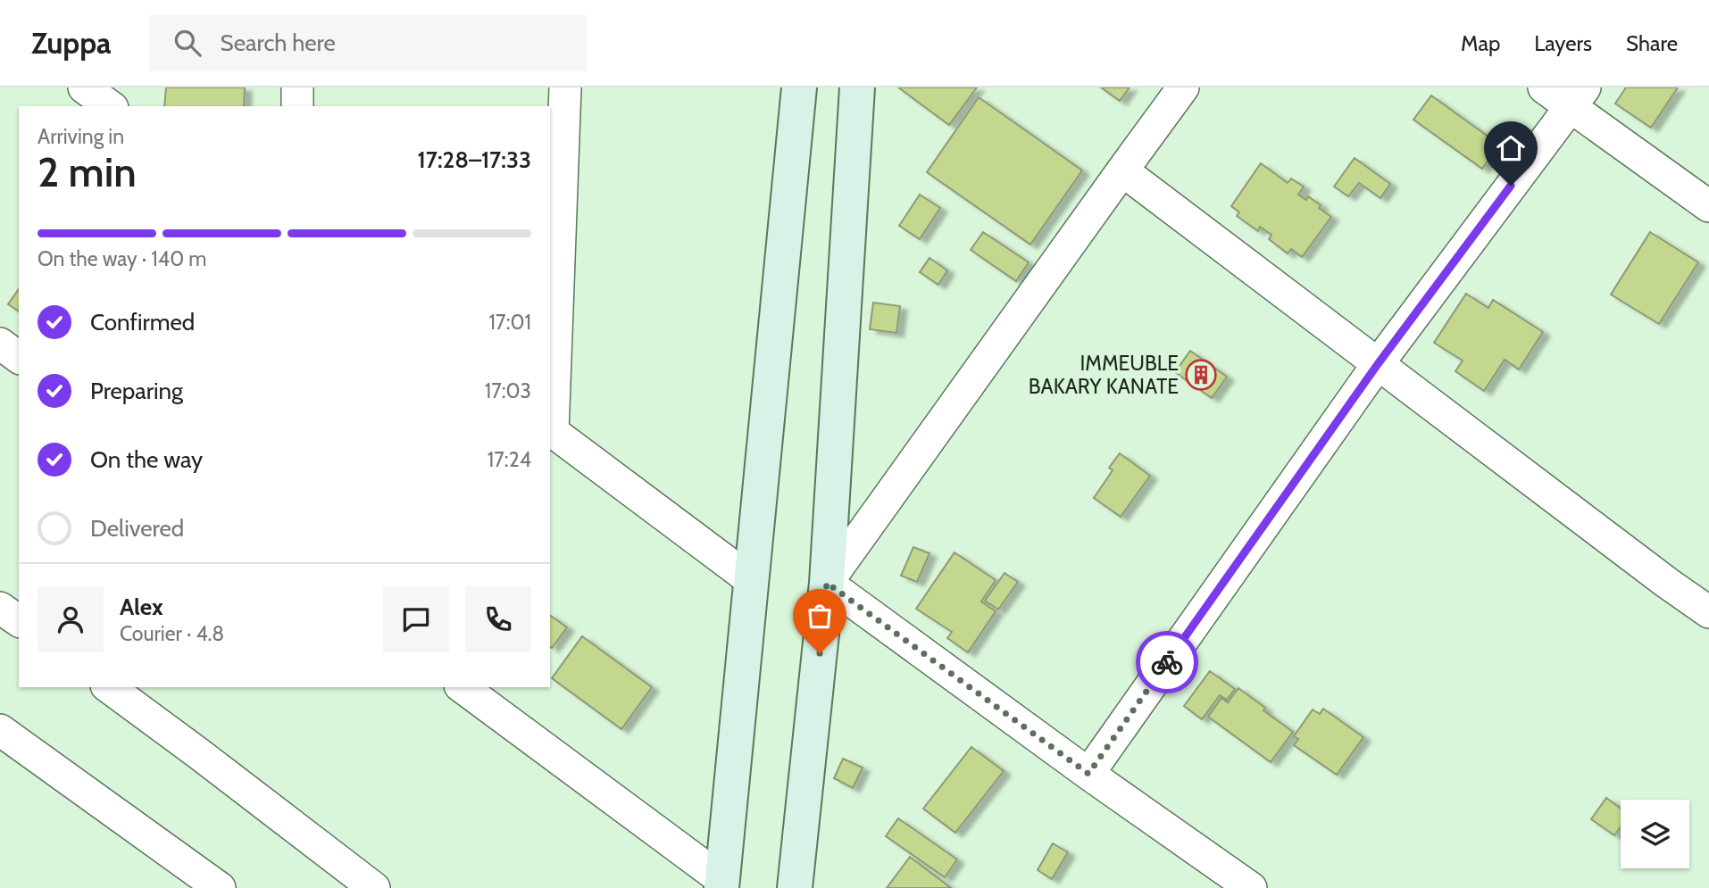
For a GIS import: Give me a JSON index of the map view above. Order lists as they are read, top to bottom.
{
  "places": {
    "building": ["IMMEUBLE BAKARY KANATE"]
  },
  "page": {
    "header": "Zuppa",
    "search": "Search here",
    "nav": ["Map", "Layers", "Share"],
    "heading": ["2 min", "Arriving in", "17:28–17:33"],
    "panel": ["Alex", "Courier · 4.8"],
    "bar": "On the way · 140 m",
    "list": [
      ["Confirmed", "17:01"],
      ["Preparing", "17:03"],
      ["On the way", "17:24"],
      "Delivered"
    ]
  }
}
